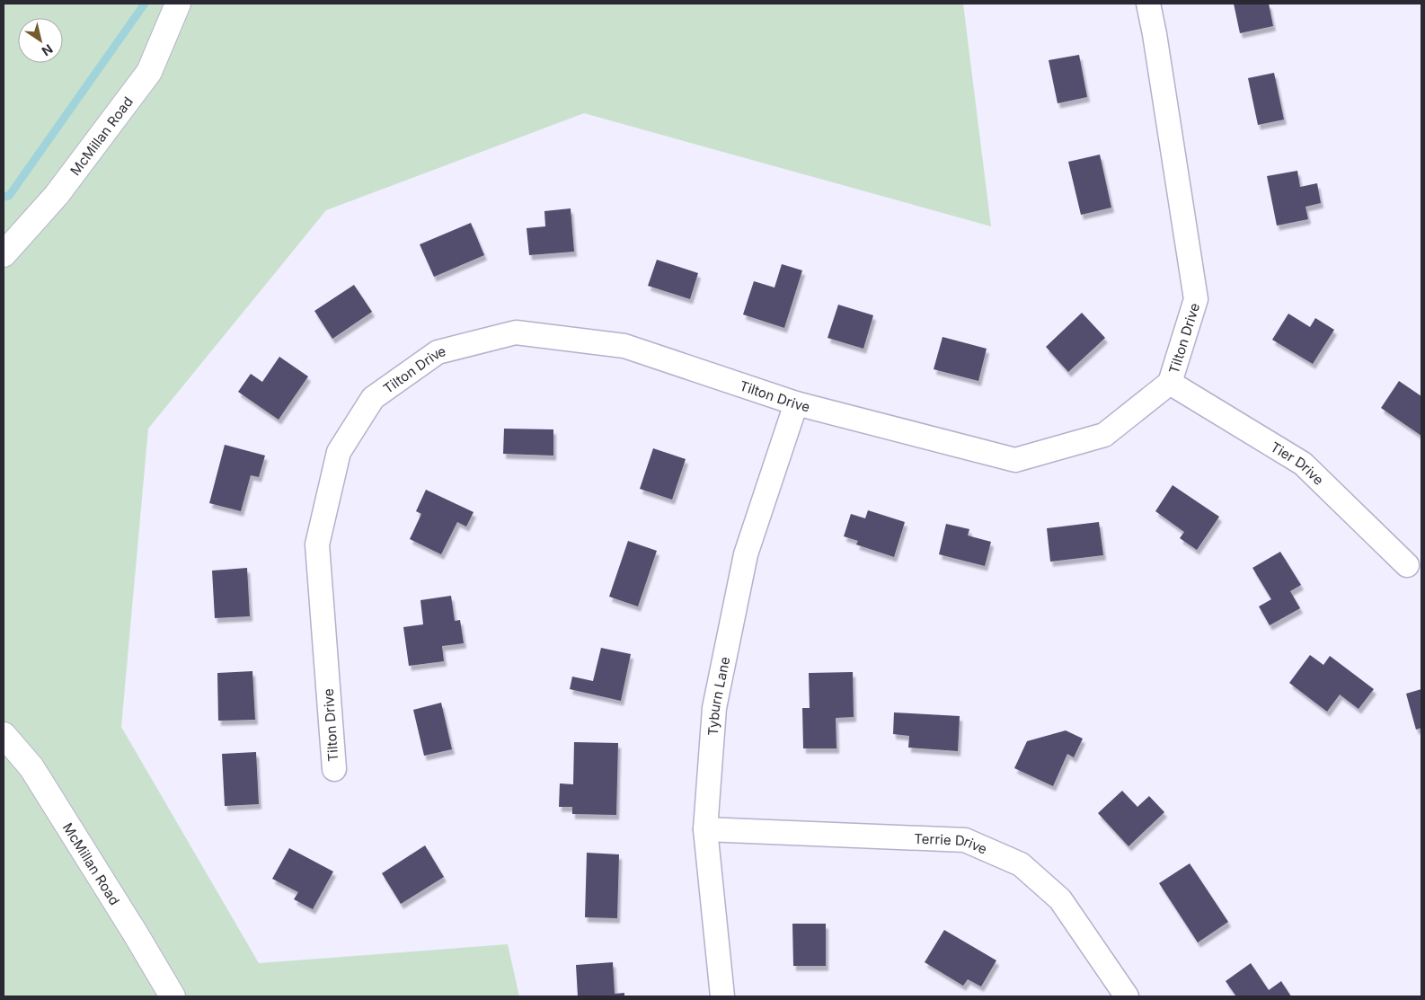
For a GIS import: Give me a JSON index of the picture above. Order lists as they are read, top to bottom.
{
  "streets": {
    "street": [
      "McMillan Road",
      "Tilton Drive",
      "Tier Drive",
      "Tyburn Lane",
      "Terrie Drive"
    ]
  },
  "crossings": [
    ["Tilton Drive", "Tier Drive"],
    ["Tilton Drive", "Tyburn Lane"],
    ["Tyburn Lane", "Terrie Drive"]
  ],
  "north": "bottom right"
}
